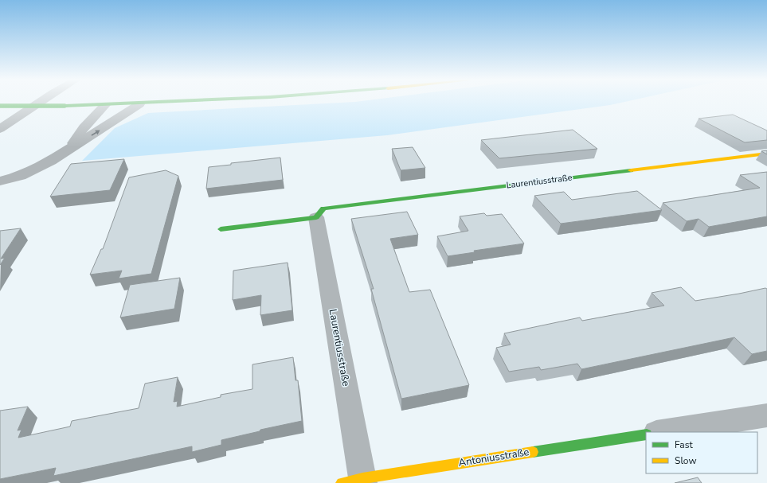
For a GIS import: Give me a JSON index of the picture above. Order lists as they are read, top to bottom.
{
  "streets": {
    "street": ["Laurentiusstraße", "Antoniusstraße"]
  },
  "crossings": [
    ["Laurentiusstraße", "Antoniusstraße"]
  ],
  "legend": ["Fast", "Slow"]
}
